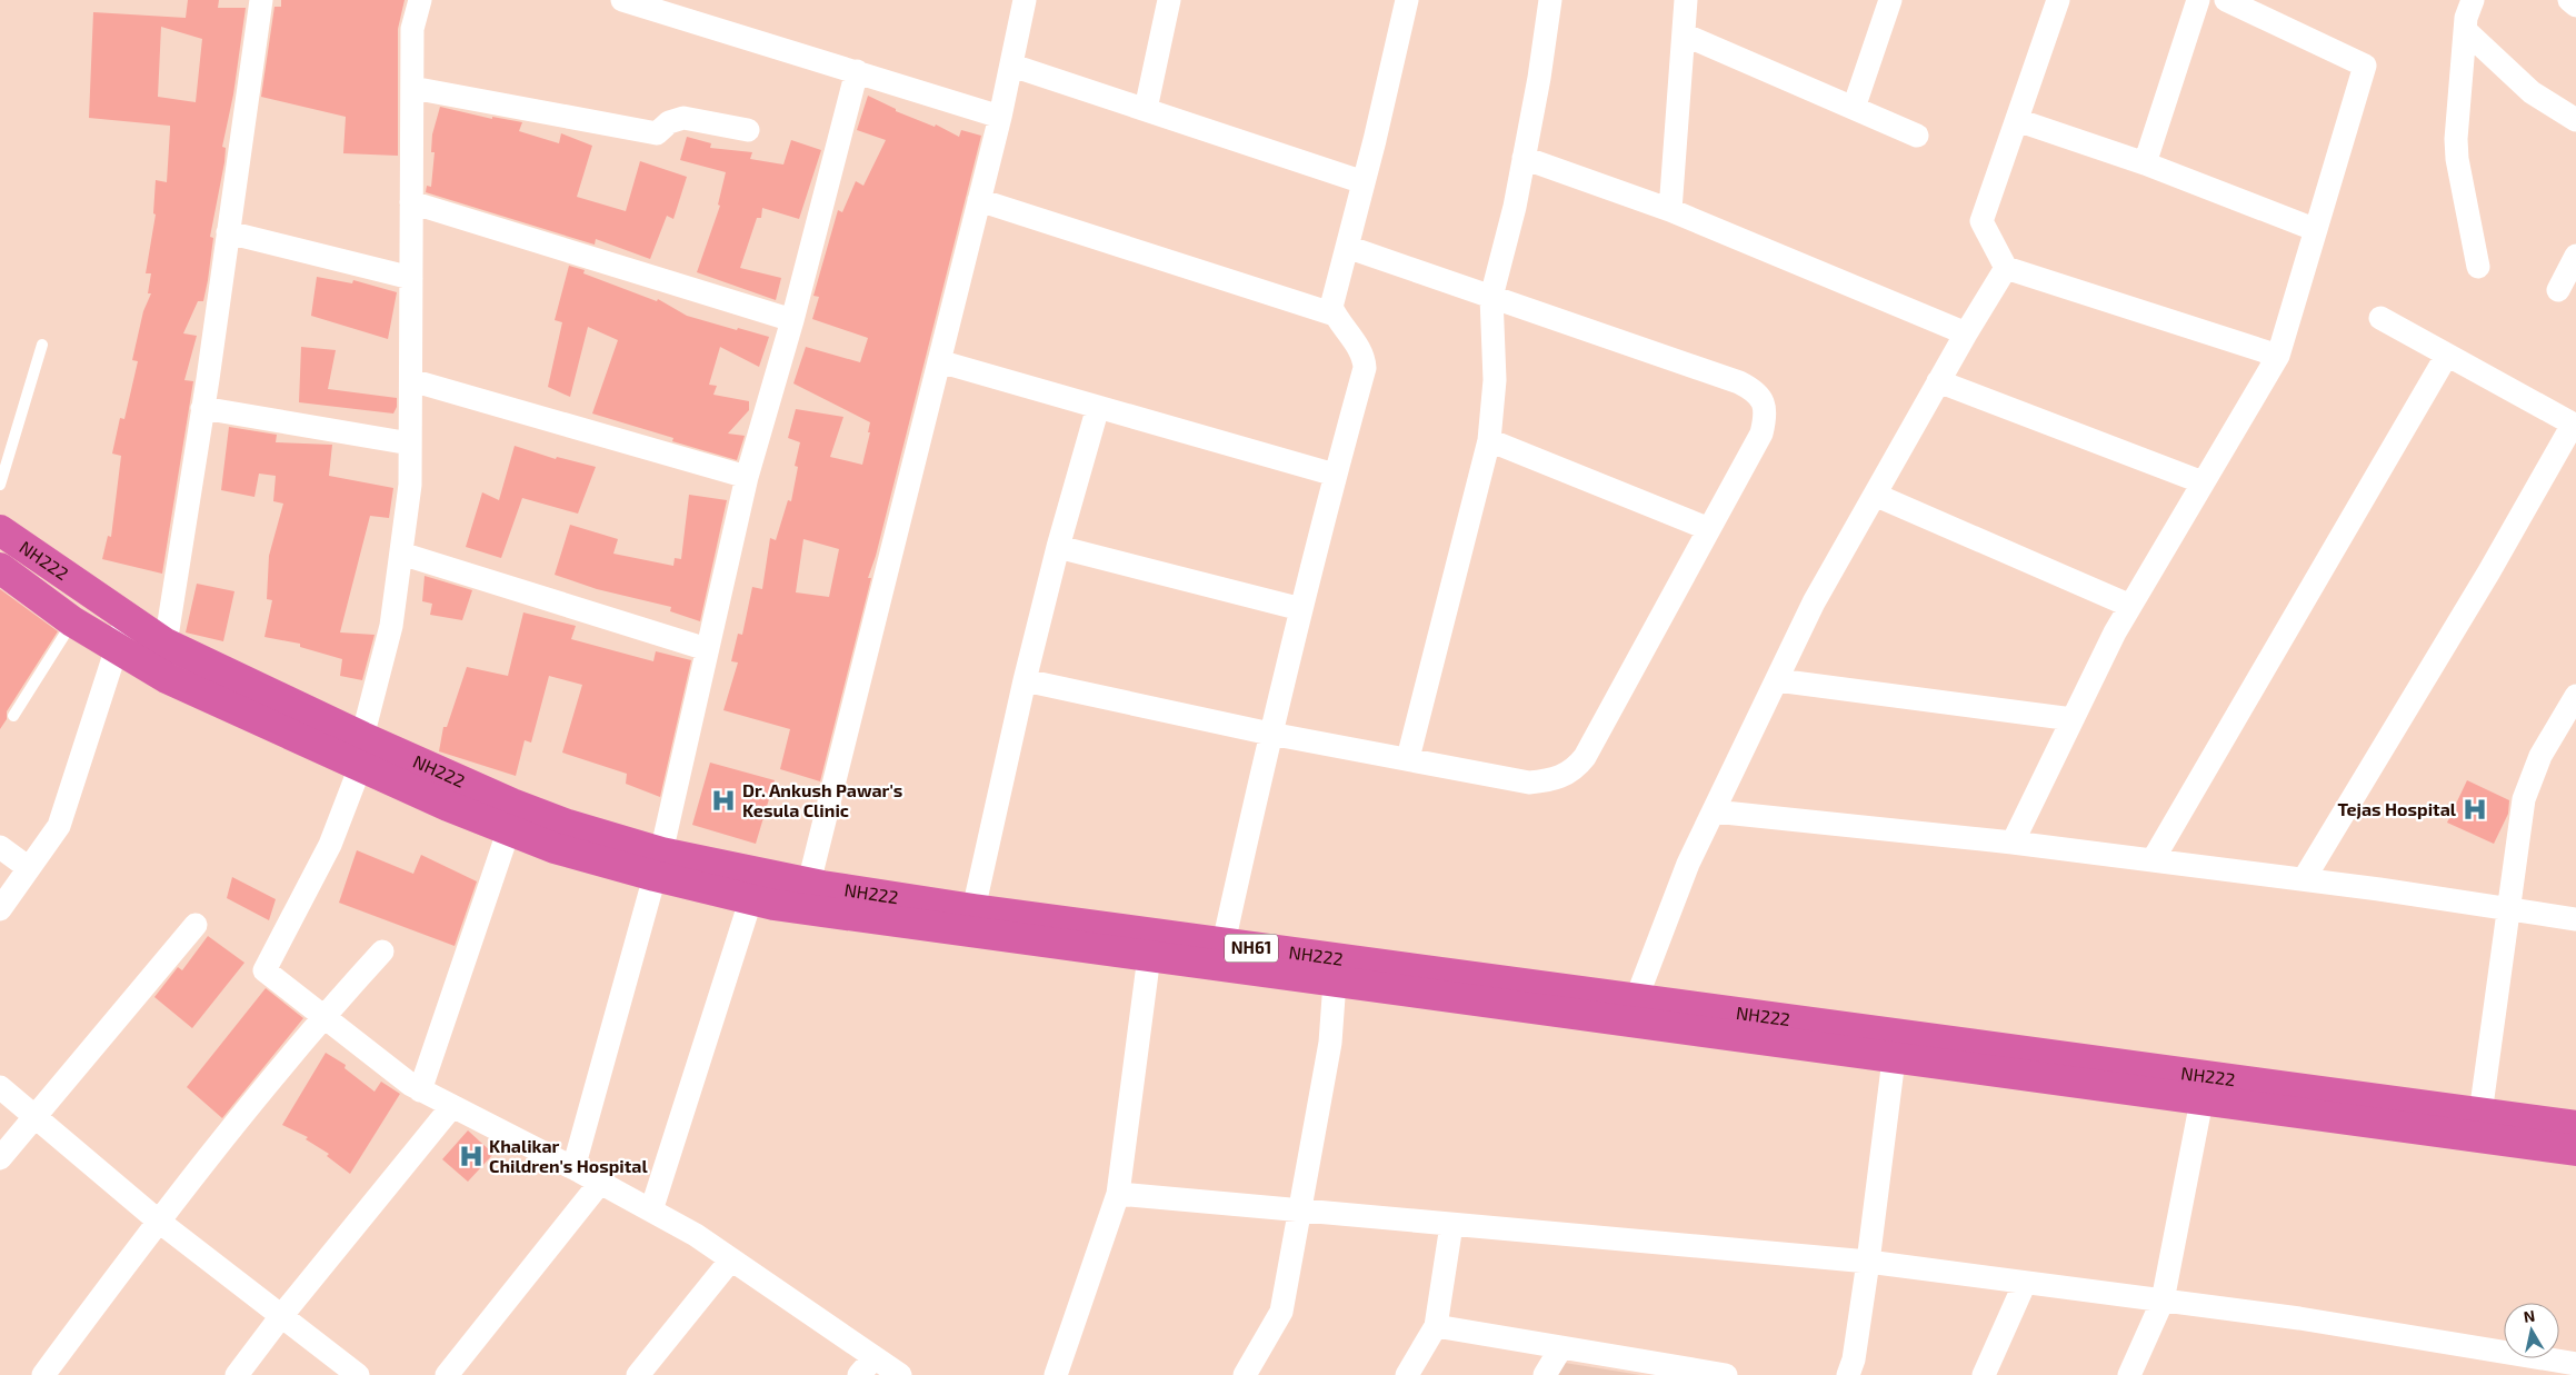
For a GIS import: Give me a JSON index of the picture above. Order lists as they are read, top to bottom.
{
  "streets": {
    "highway": ["NH222", "NH61"]
  },
  "places": {
    "hospital": ["Dr. Ankush Pawar's Kesula Clinic", "Tejas Hospital", "Khalikar Children's Hospital"]
  },
  "north": "top"
}
